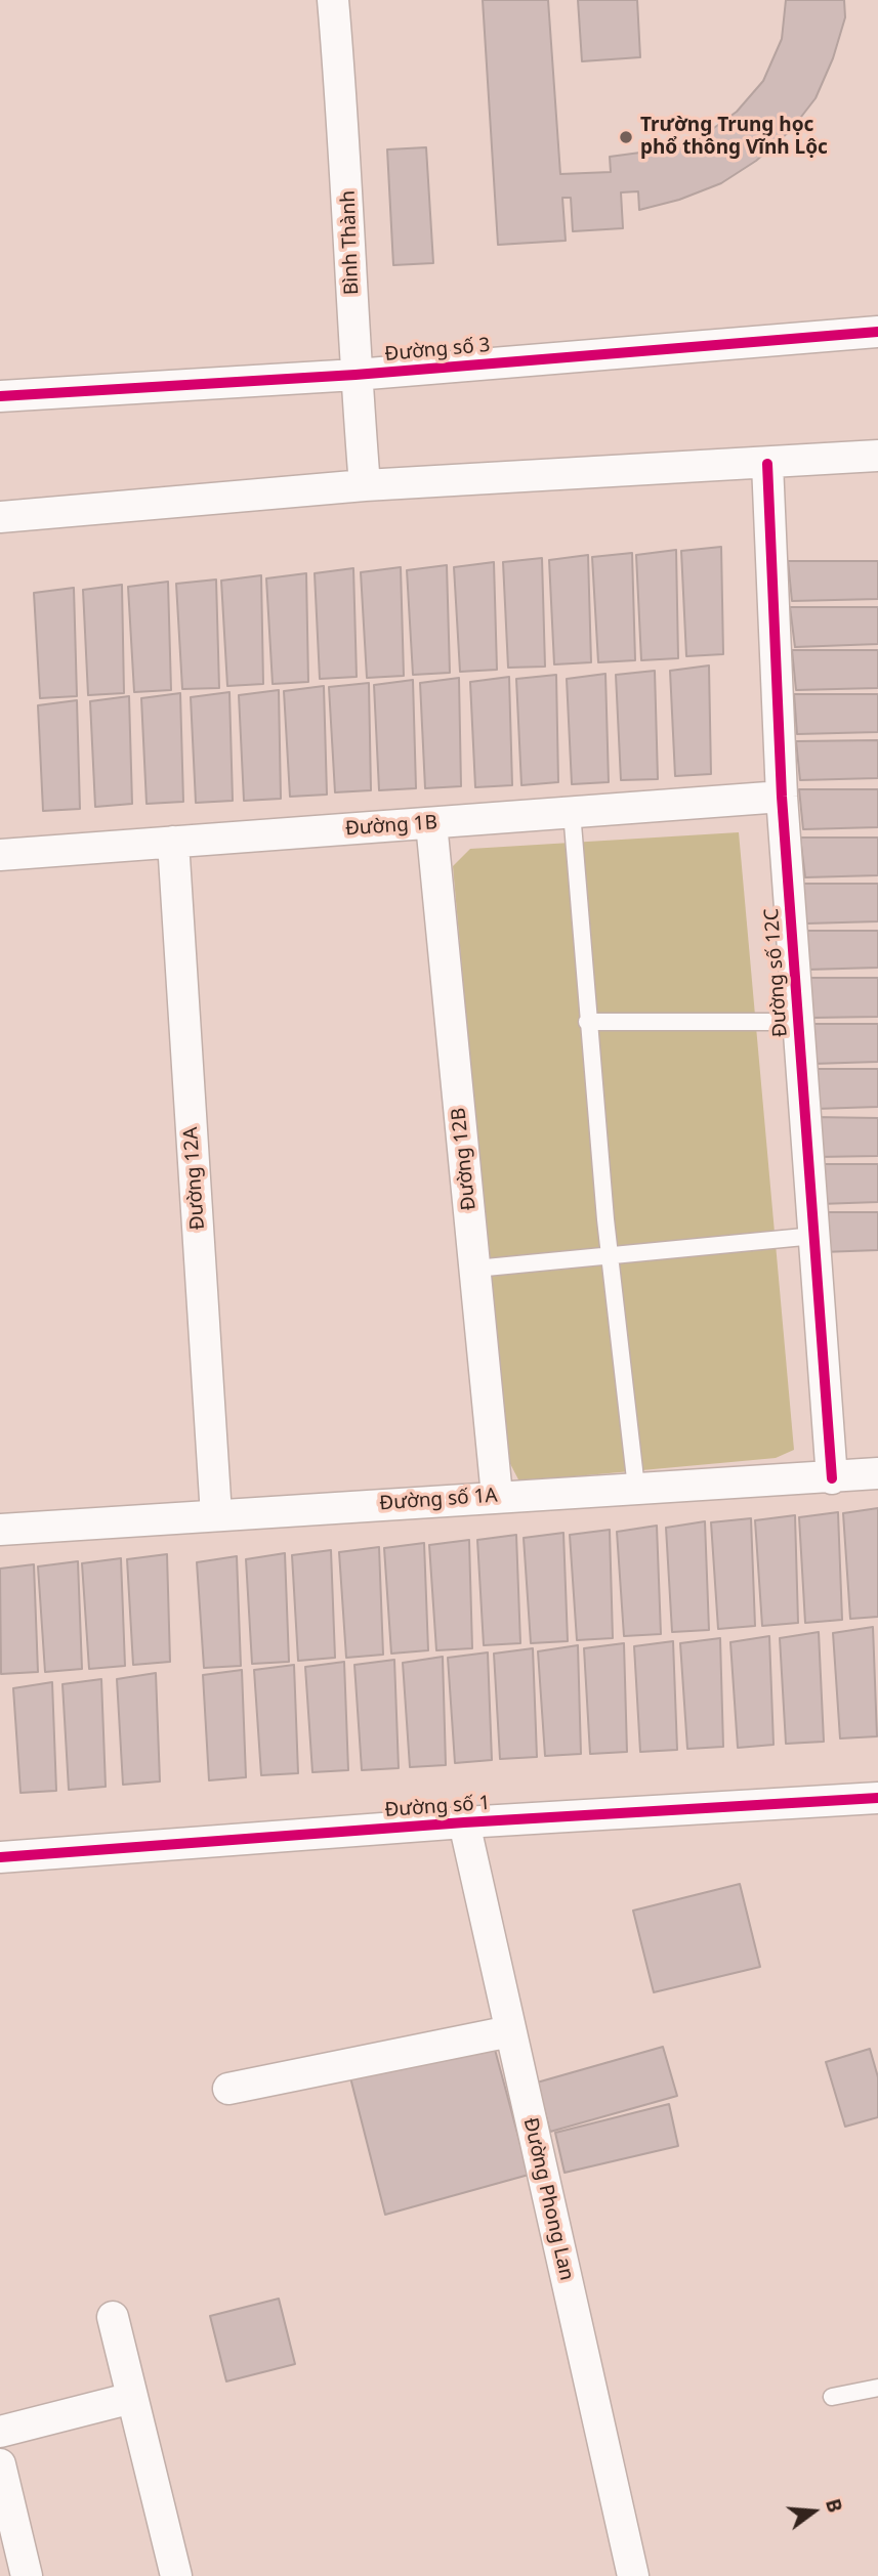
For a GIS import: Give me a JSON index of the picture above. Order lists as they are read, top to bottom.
{
  "streets": {
    "street": [
      "Bình Thành",
      "Đường số 3",
      "Đường 1B",
      "Đường số 12C",
      "Đường 12B",
      "Đường 12A",
      "Đường số 1A",
      "Đường số 1",
      "Đường Phong Lan"
    ]
  },
  "crossings": [
    ["Bình Thành", "Đường số 3"],
    ["Đường 1B", "Đường số 12C"],
    ["Đường 1B", "Đường 12B"],
    ["Đường 1B", "Đường 12A"],
    ["Đường số 12C", "Đường số 1A"],
    ["Đường 12B", "Đường số 1A"],
    ["Đường 12A", "Đường số 1A"],
    ["Đường số 1", "Đường Phong Lan"]
  ],
  "places": ["Trường Trung học phổ thông Vĩnh Lộc"],
  "north": "right"
}
